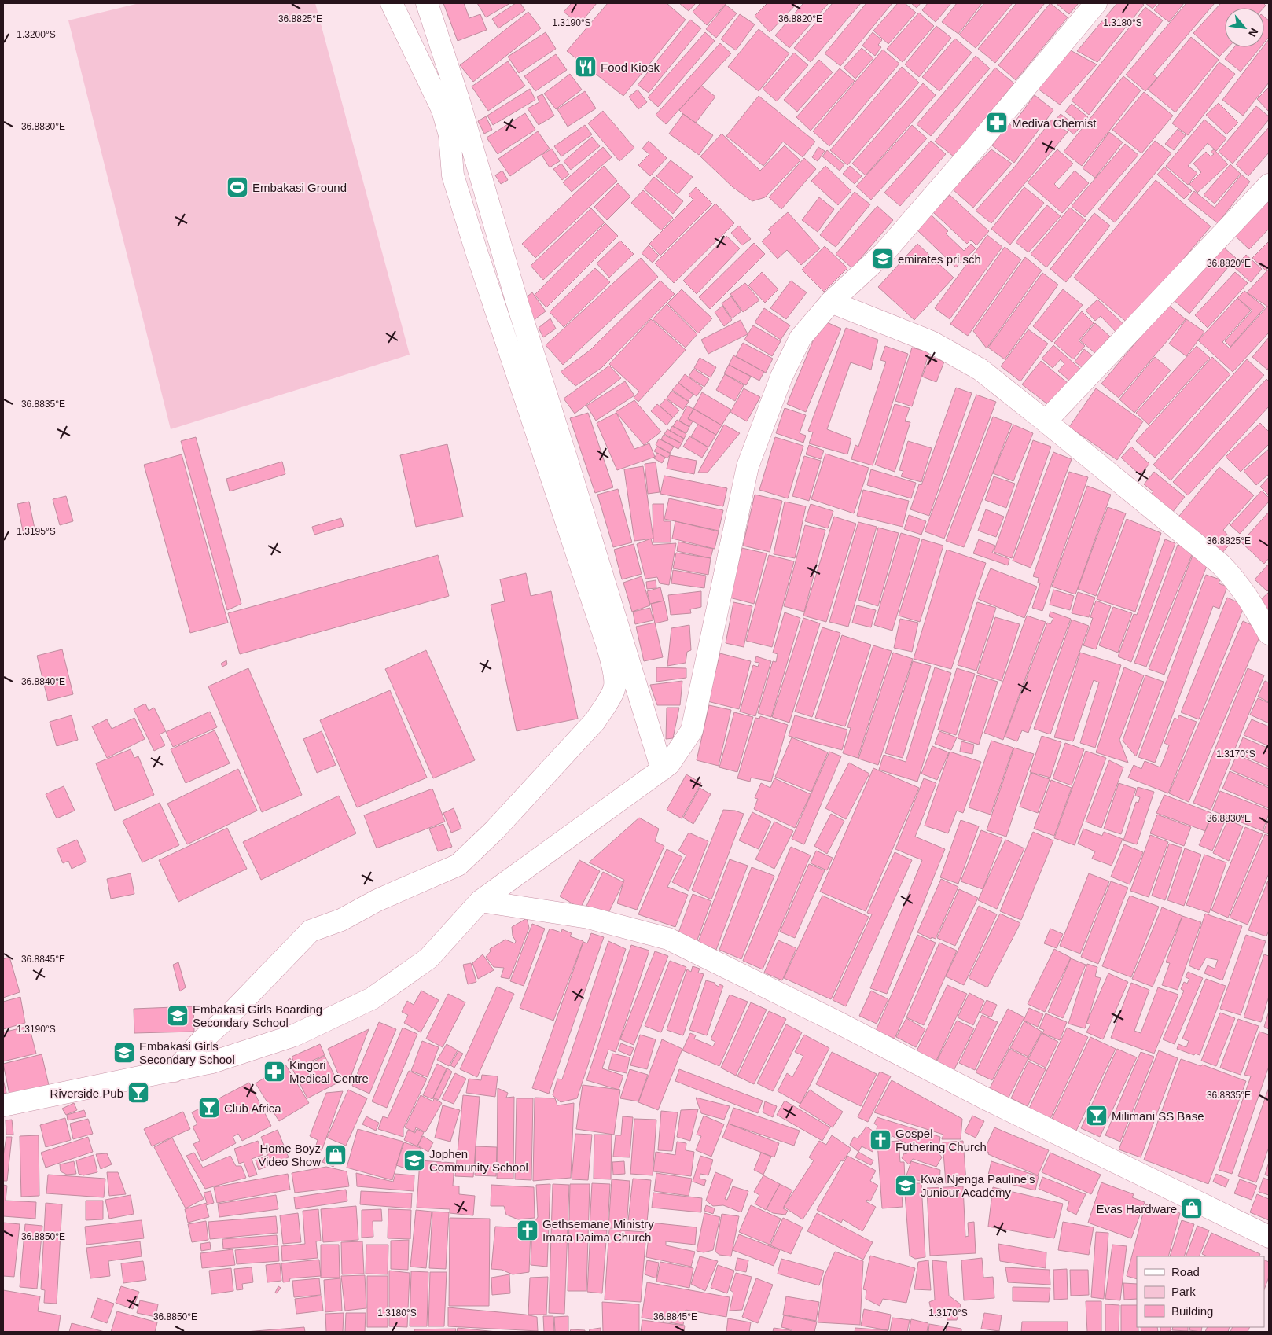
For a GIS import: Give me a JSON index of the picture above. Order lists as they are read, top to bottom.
{
  "places": {
    "restaurant": ["Food Kiosk"],
    "pharmacy": ["Mediva Chemist", "Kingori Medical Centre"],
    "sports": ["Embakasi Ground"],
    "school or university": [
      "emirates pri.sch",
      "Embakasi Girls Boarding Secondary School",
      "Embakasi Girls Secondary School",
      "Jophen Community School",
      "Kwa Njenga Pauline's Juniour Academy"
    ],
    "bar": ["Riverside Pub", "Club Africa", "Milimani SS Base"],
    "church": ["Gospel Futhering Church", "Gethsemane Ministry Imara Daima Church"],
    "shop": ["Home Boyz Video Show", "Evas Hardware"]
  },
  "legend": ["Road", "Park", "Building"],
  "north": "bottom right",
  "coordinates": [
    "36.8825°E",
    "36.8820°E",
    "1.3190°S",
    "1.3180°S",
    "1.3200°S",
    "36.8830°E",
    "36.8835°E",
    "1.3195°S",
    "36.8840°E",
    "1.3170°S",
    "36.8845°E",
    "36.8850°E"
  ]
}
